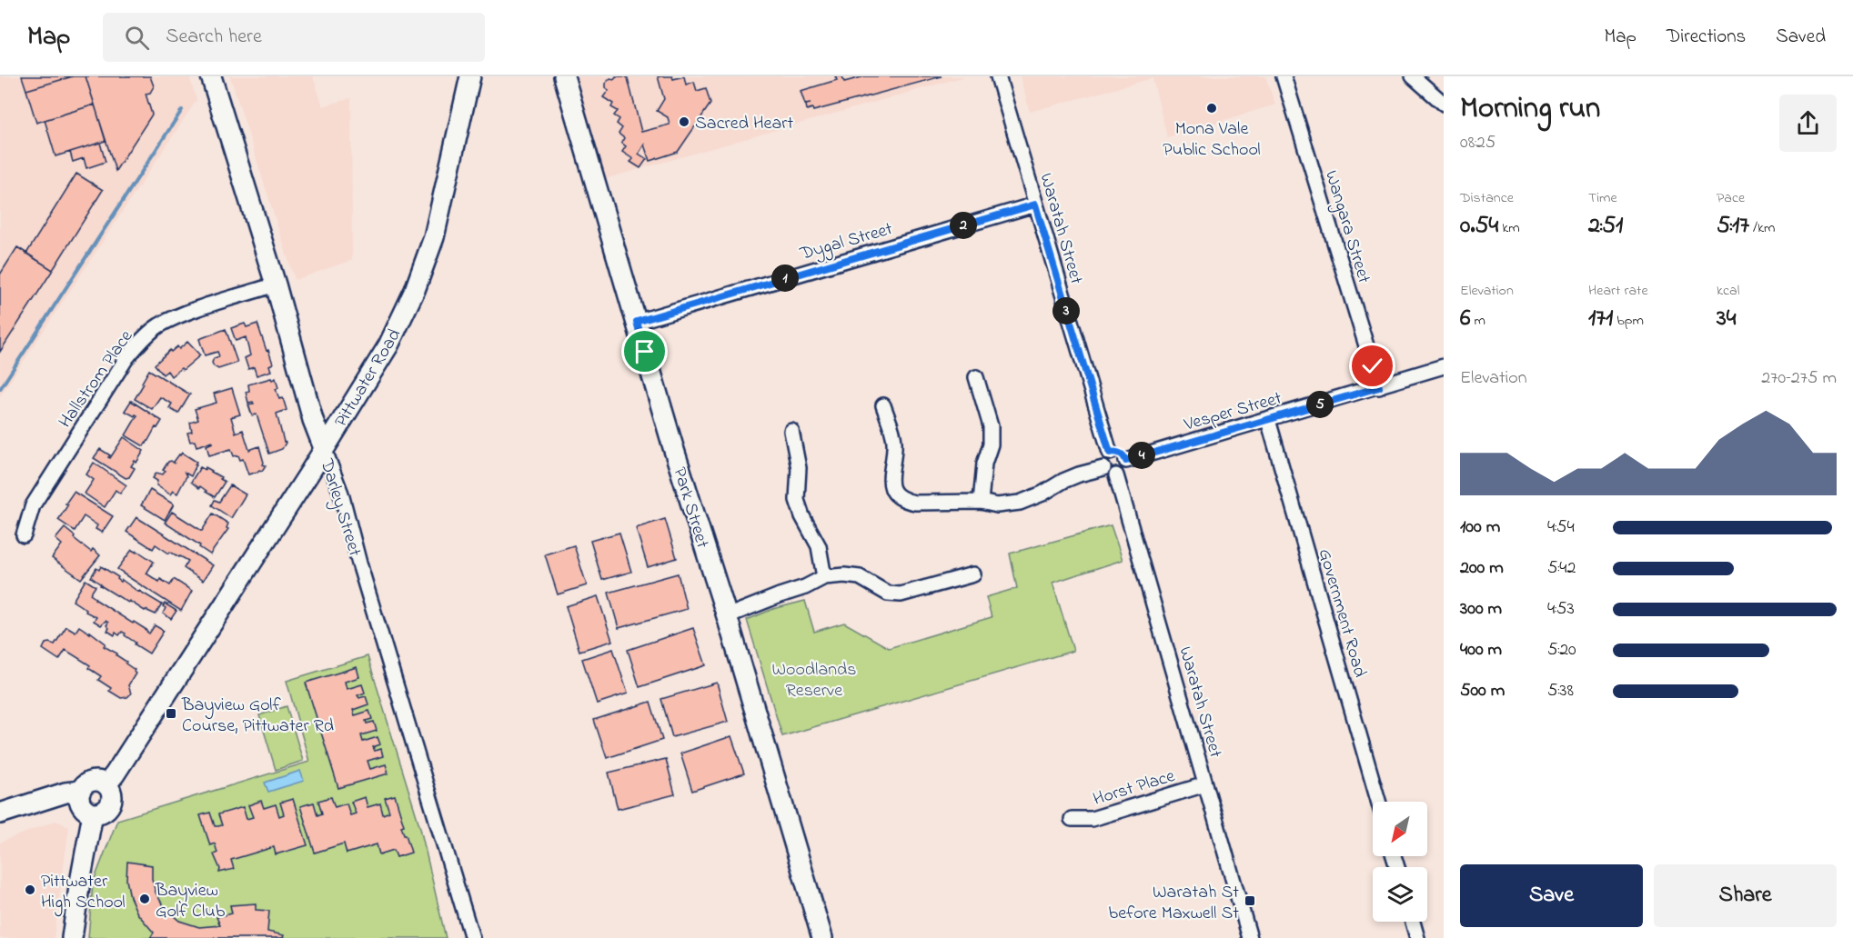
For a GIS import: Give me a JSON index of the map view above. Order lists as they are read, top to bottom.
{
  "streets": {
    "main road": ["Pittwater Road", "Darley Street", "Park Street"],
    "street": [
      "Wangara Street",
      "Waratah Street",
      "Dygal Street",
      "Hallstrom Place",
      "Vesper Street",
      "Government Road",
      "Horst Place"
    ]
  },
  "crossings": [
    ["Wangara Street", "Vesper Street"],
    ["Waratah Street", "Dygal Street"],
    ["Waratah Street", "Vesper Street"],
    ["Waratah Street", "Horst Place"],
    ["Dygal Street", "Park Street"],
    ["Pittwater Road", "Darley Street"],
    ["Hallstrom Place", "Darley Street"],
    ["Vesper Street", "Government Road"]
  ],
  "parks": ["Woodlands Reserve"],
  "places": {
    "other": [
      "Mona Vale Public School",
      "Sacred Heart",
      "Pittwater High School",
      "Bayview Golf Club"
    ],
    "transit": ["Bayview Golf Course, Pittwater Rd", "Waratah St before Maxwell St"]
  },
  "north": "bottom left",
  "page": {
    "header": "Map",
    "search": "Search here",
    "nav": ["Map", "Directions", "Saved"],
    "heading": ["Morning run", "08:25"],
    "stats": [
      ["Distance", "0.54 km"],
      ["Time", "2:51"],
      ["Pace", "5:17 /km"],
      ["Elevation", "6 m"],
      ["Heart rate", "171 bpm"],
      ["kcal", "34"]
    ],
    "pins": [
      "2",
      "1",
      "3",
      "5",
      "4"
    ],
    "chart": ["Elevation", "270–275 m"],
    "list": [
      {
        "name": "100 m",
        "note": "4:54"
      },
      {
        "name": "200 m",
        "note": "5:42"
      },
      {
        "name": "300 m",
        "note": "4:53"
      },
      {
        "name": "400 m",
        "note": "5:20"
      },
      {
        "name": "500 m",
        "note": "5:38"
      }
    ],
    "buttons": ["Save", "Share"]
  }
}
